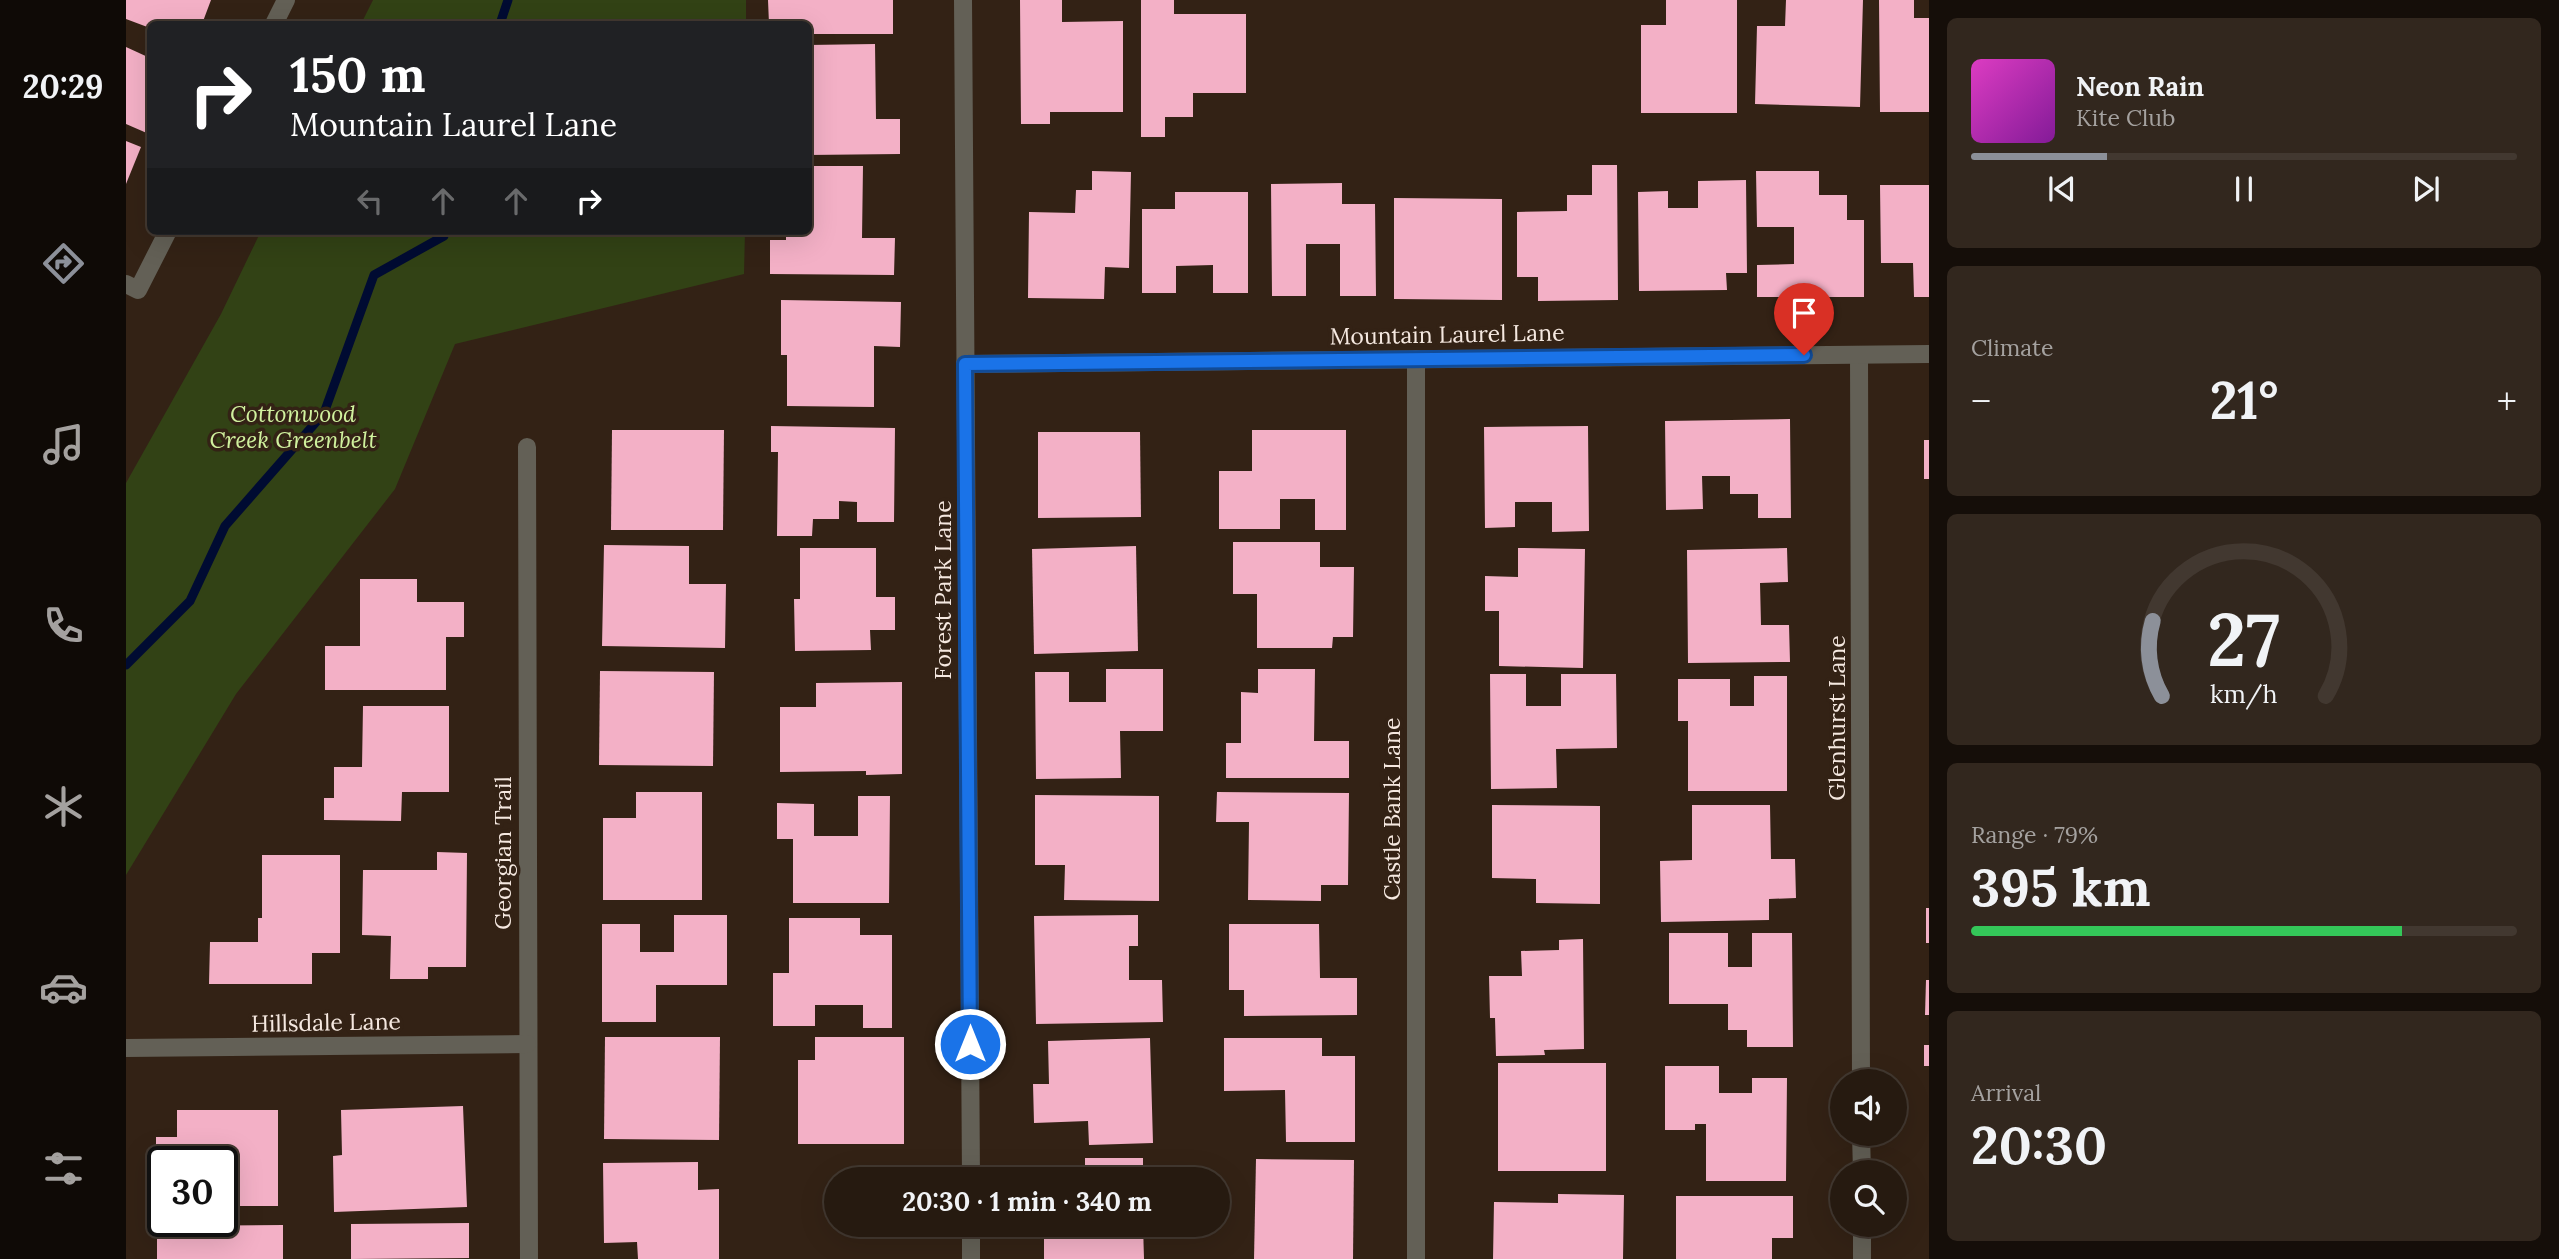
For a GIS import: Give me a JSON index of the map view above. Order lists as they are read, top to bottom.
{
  "streets": {
    "street": [
      "Mountain Laurel Lane",
      "Forest Park Lane",
      "Glenhurst Lane",
      "Castle Bank Lane",
      "Georgian Trail",
      "Hillsdale Lane"
    ]
  },
  "crossings": [
    ["Mountain Laurel Lane", "Forest Park Lane"],
    ["Mountain Laurel Lane", "Glenhurst Lane"],
    ["Mountain Laurel Lane", "Castle Bank Lane"],
    ["Georgian Trail", "Hillsdale Lane"]
  ],
  "parks": ["Cottonwood Creek Greenbelt"],
  "page": {
    "tabs": "20:29",
    "turn": ["150 m", "Mountain Laurel Lane"],
    "song": ["Neon Rain", "Kite Club"],
    "tile": [
      "Climate",
      ["Range · 79%", "395 km"],
      ["Arrival", "20:30"]
    ],
    "heat": ["−", "21°", "+"],
    "limit": "30",
    "trip": "20:30 · 1 min · 340 m",
    "gauge": ["27", "km/h"]
  }
}
